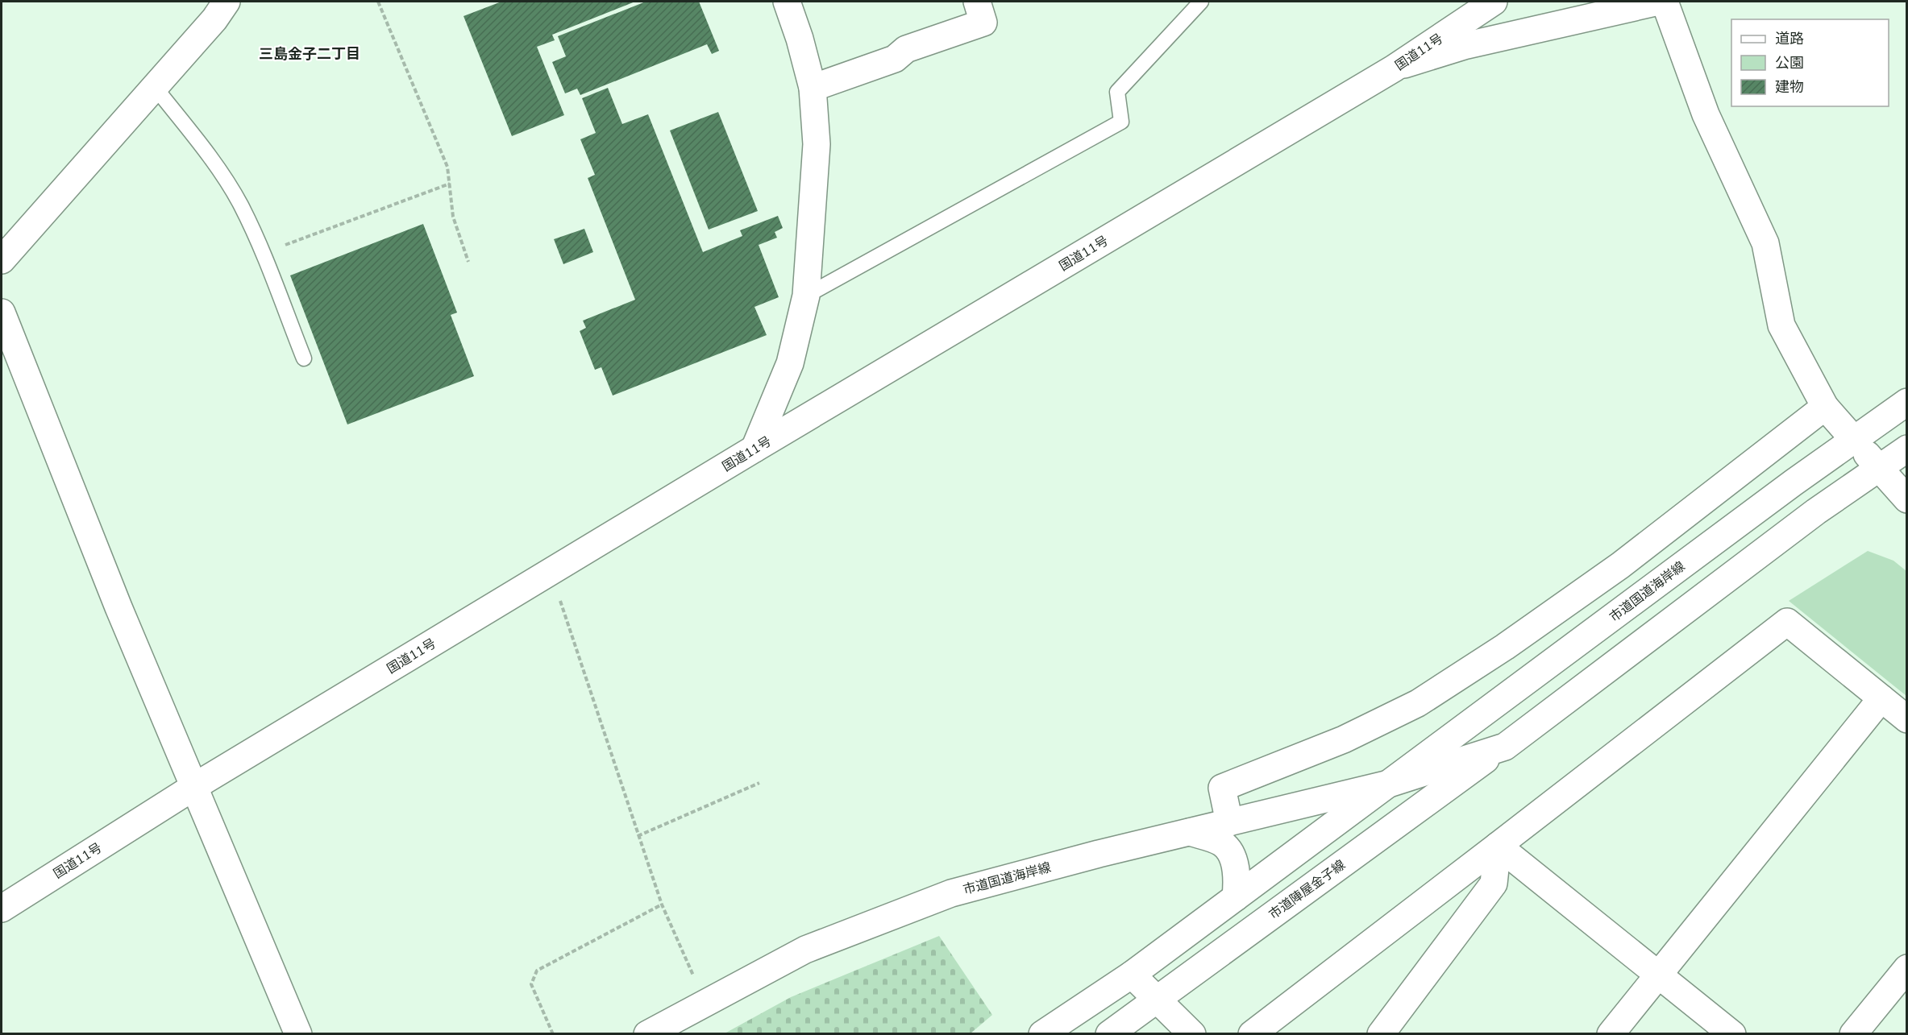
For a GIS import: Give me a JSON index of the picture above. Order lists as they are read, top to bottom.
{
  "streets": {
    "main road": ["国道11号", "市道国道海岸線", "市道陣屋金子線"]
  },
  "crossings": [
    ["市道国道海岸線", "市道陣屋金子線"]
  ],
  "districts": ["三島金子二丁目"],
  "legend": ["道路", "公園", "建物"]
}
